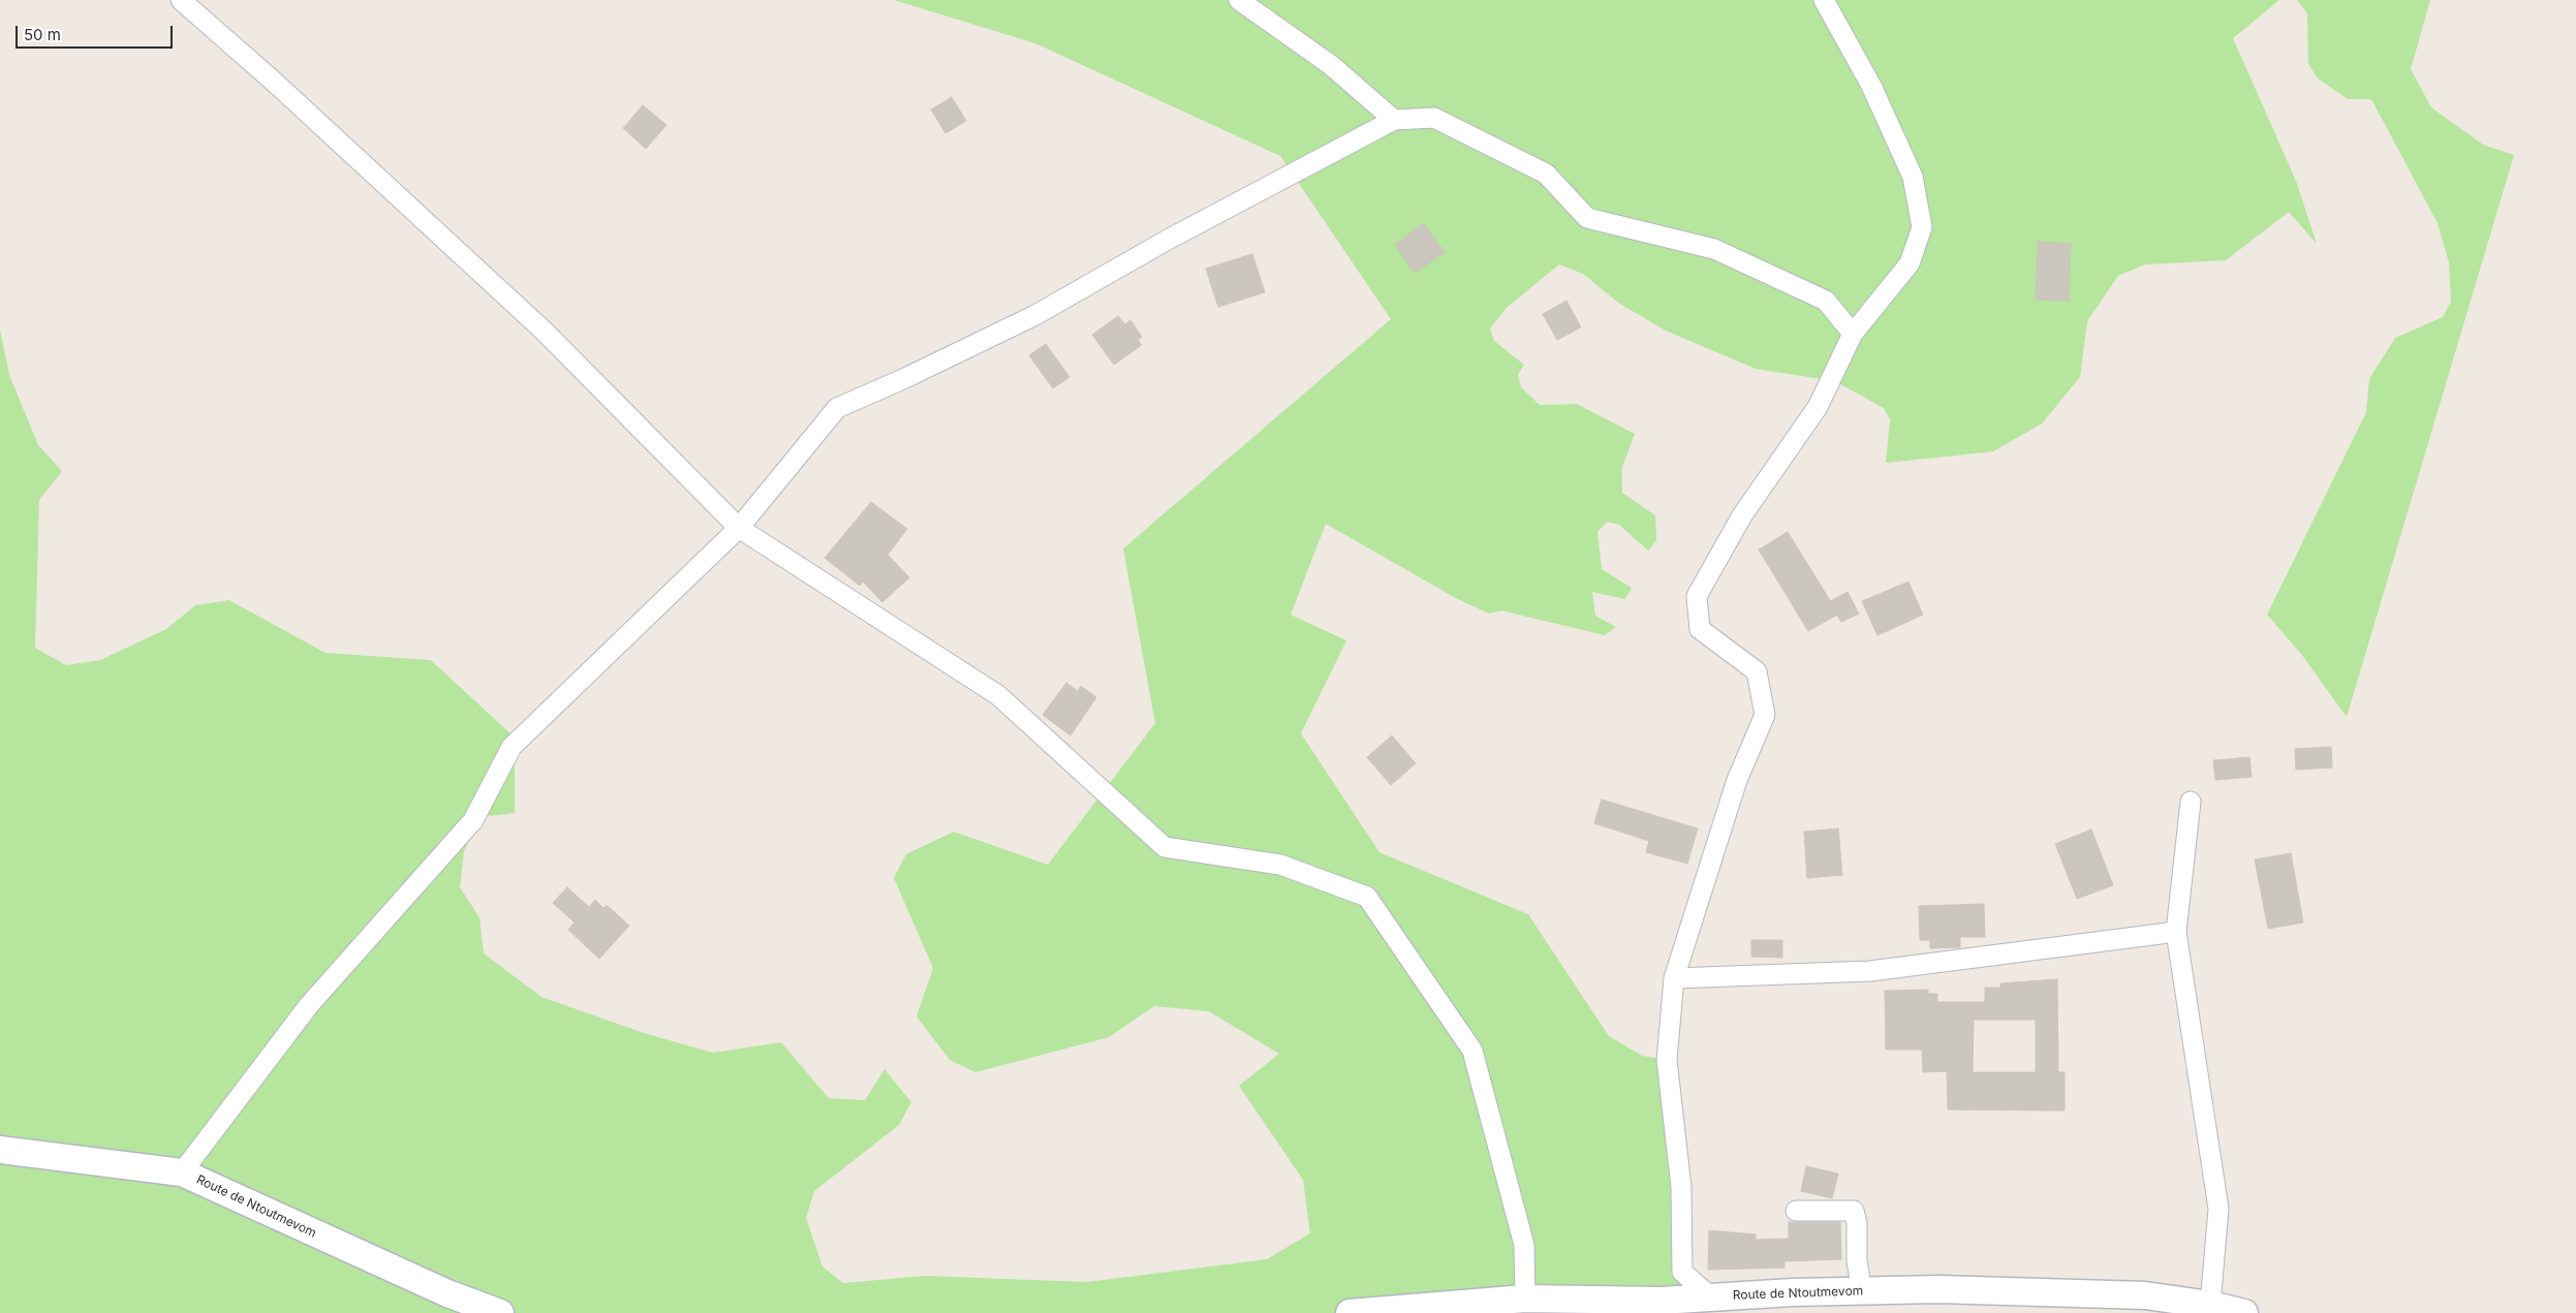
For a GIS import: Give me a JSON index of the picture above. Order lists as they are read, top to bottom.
{
  "streets": {
    "street": ["Route de Ntoutmevom"]
  },
  "scale_bar": "50 m"
}
